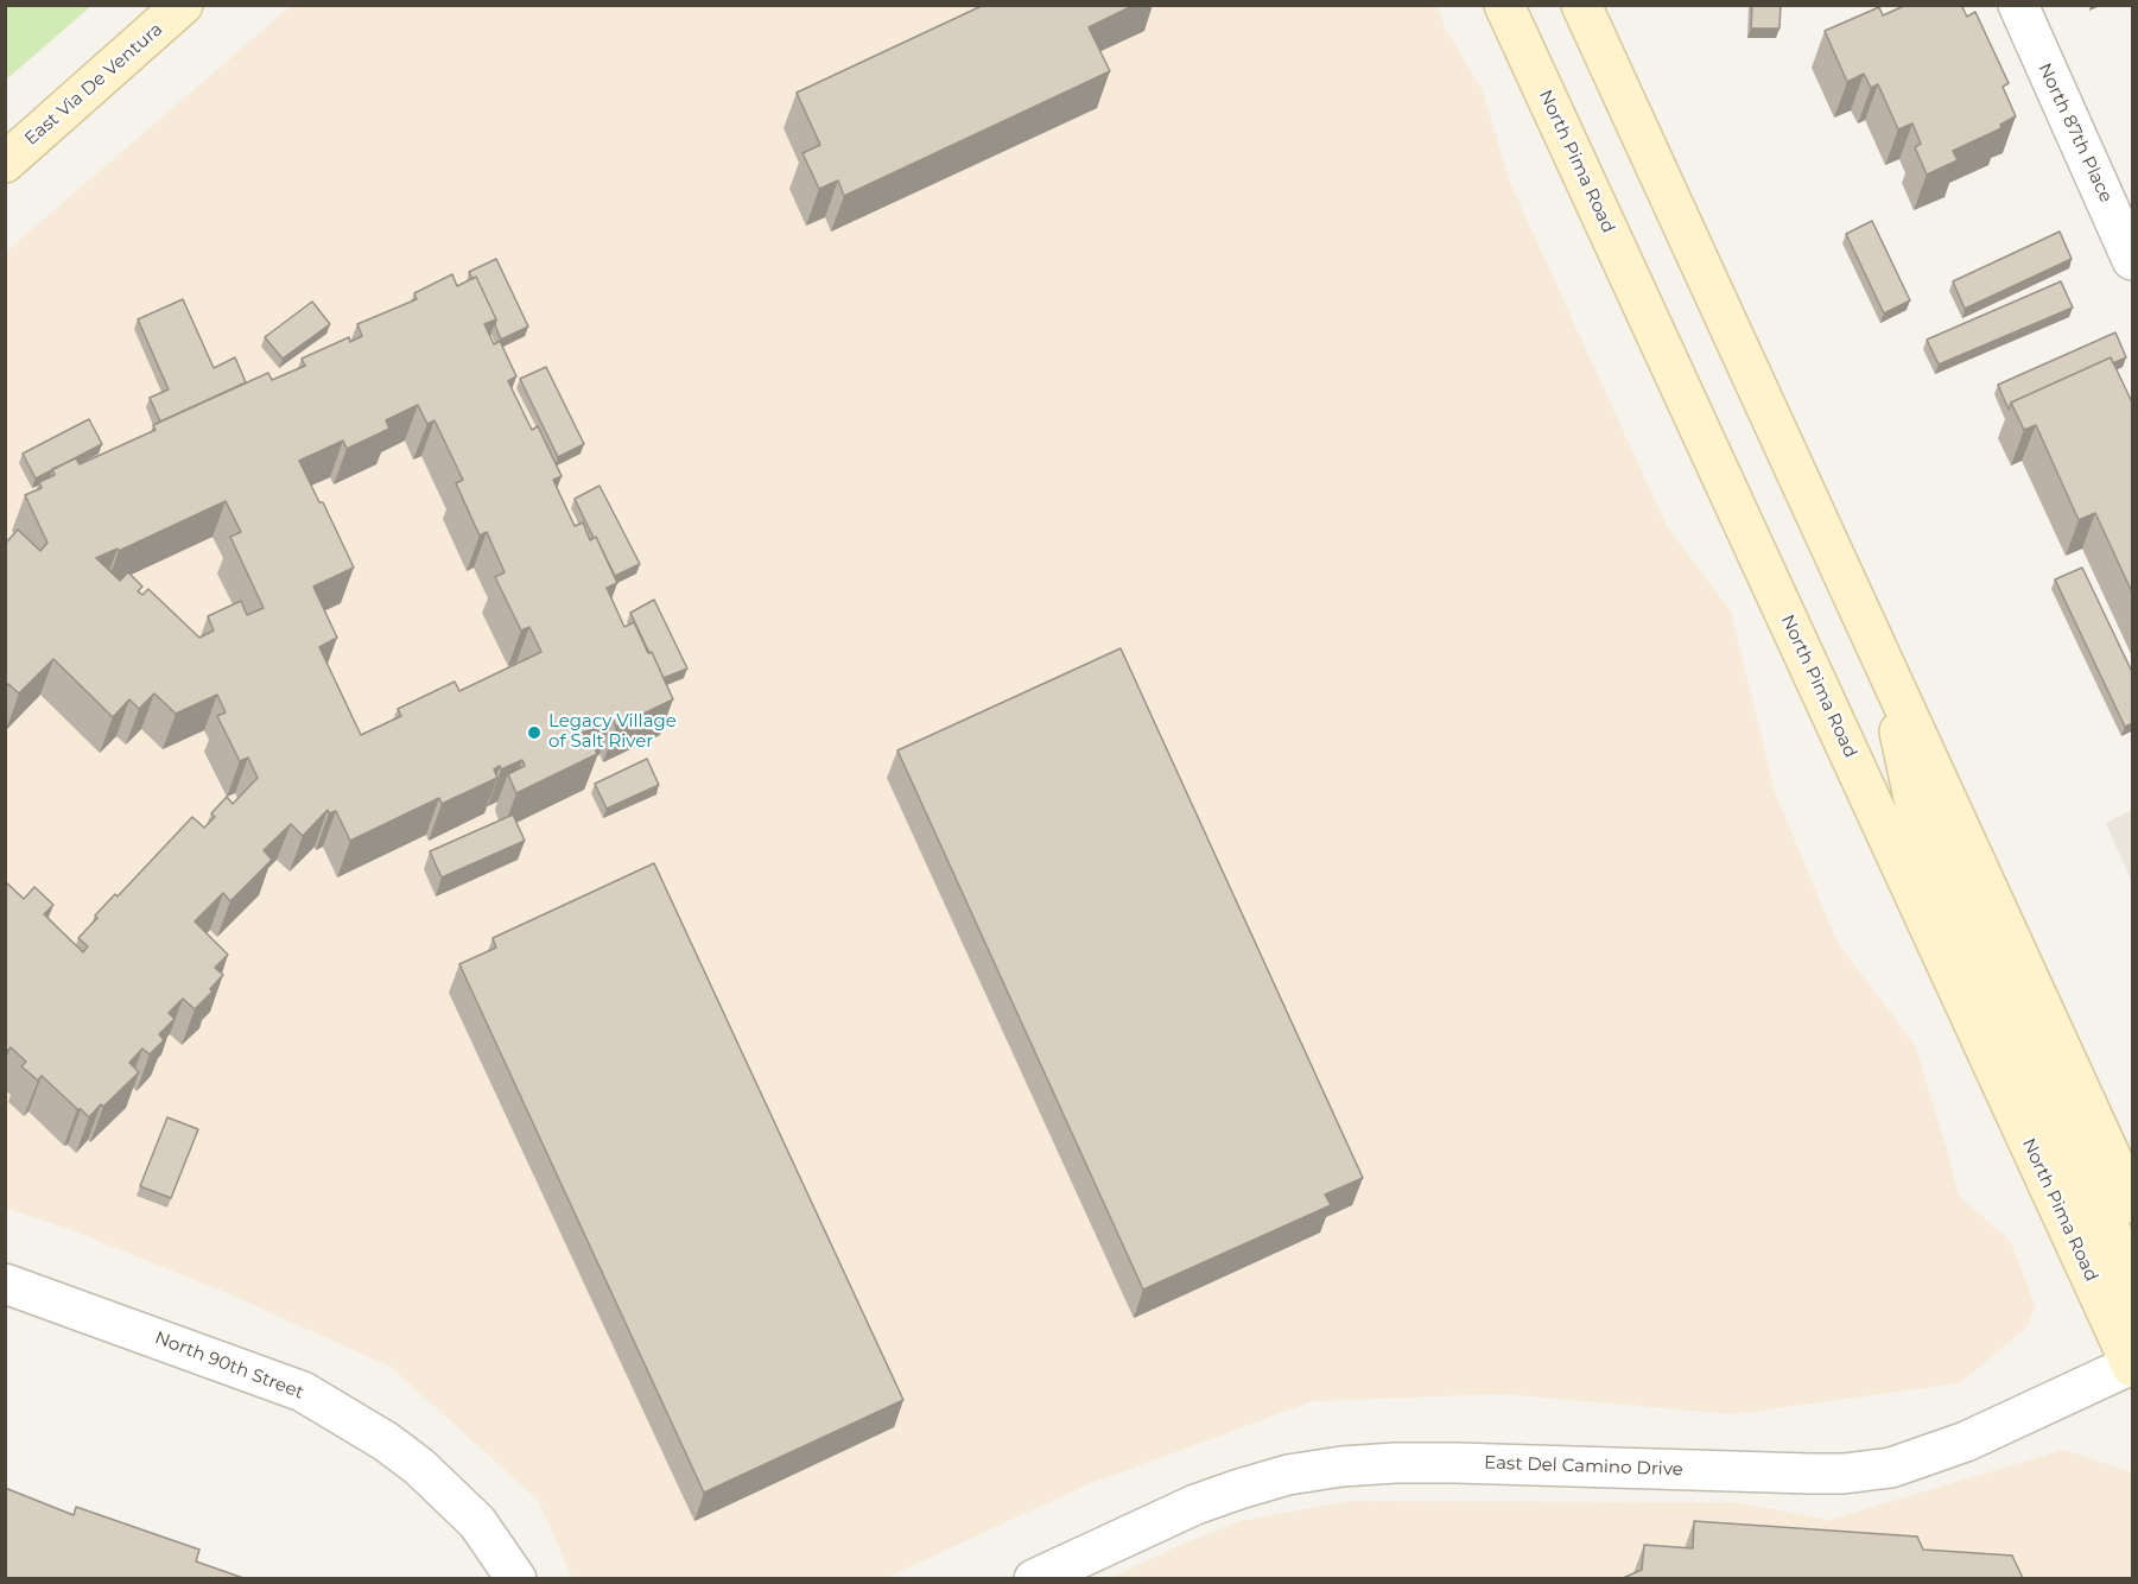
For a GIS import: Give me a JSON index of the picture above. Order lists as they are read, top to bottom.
{
  "streets": {
    "main road": ["East Via De Ventura", "North Pima Road"],
    "street": ["North 87th Place", "North 90th Street", "East Del Camino Drive"]
  },
  "crossings": [
    ["North Pima Road", "East Del Camino Drive"]
  ],
  "places": ["Legacy Village of Salt River"]
}
